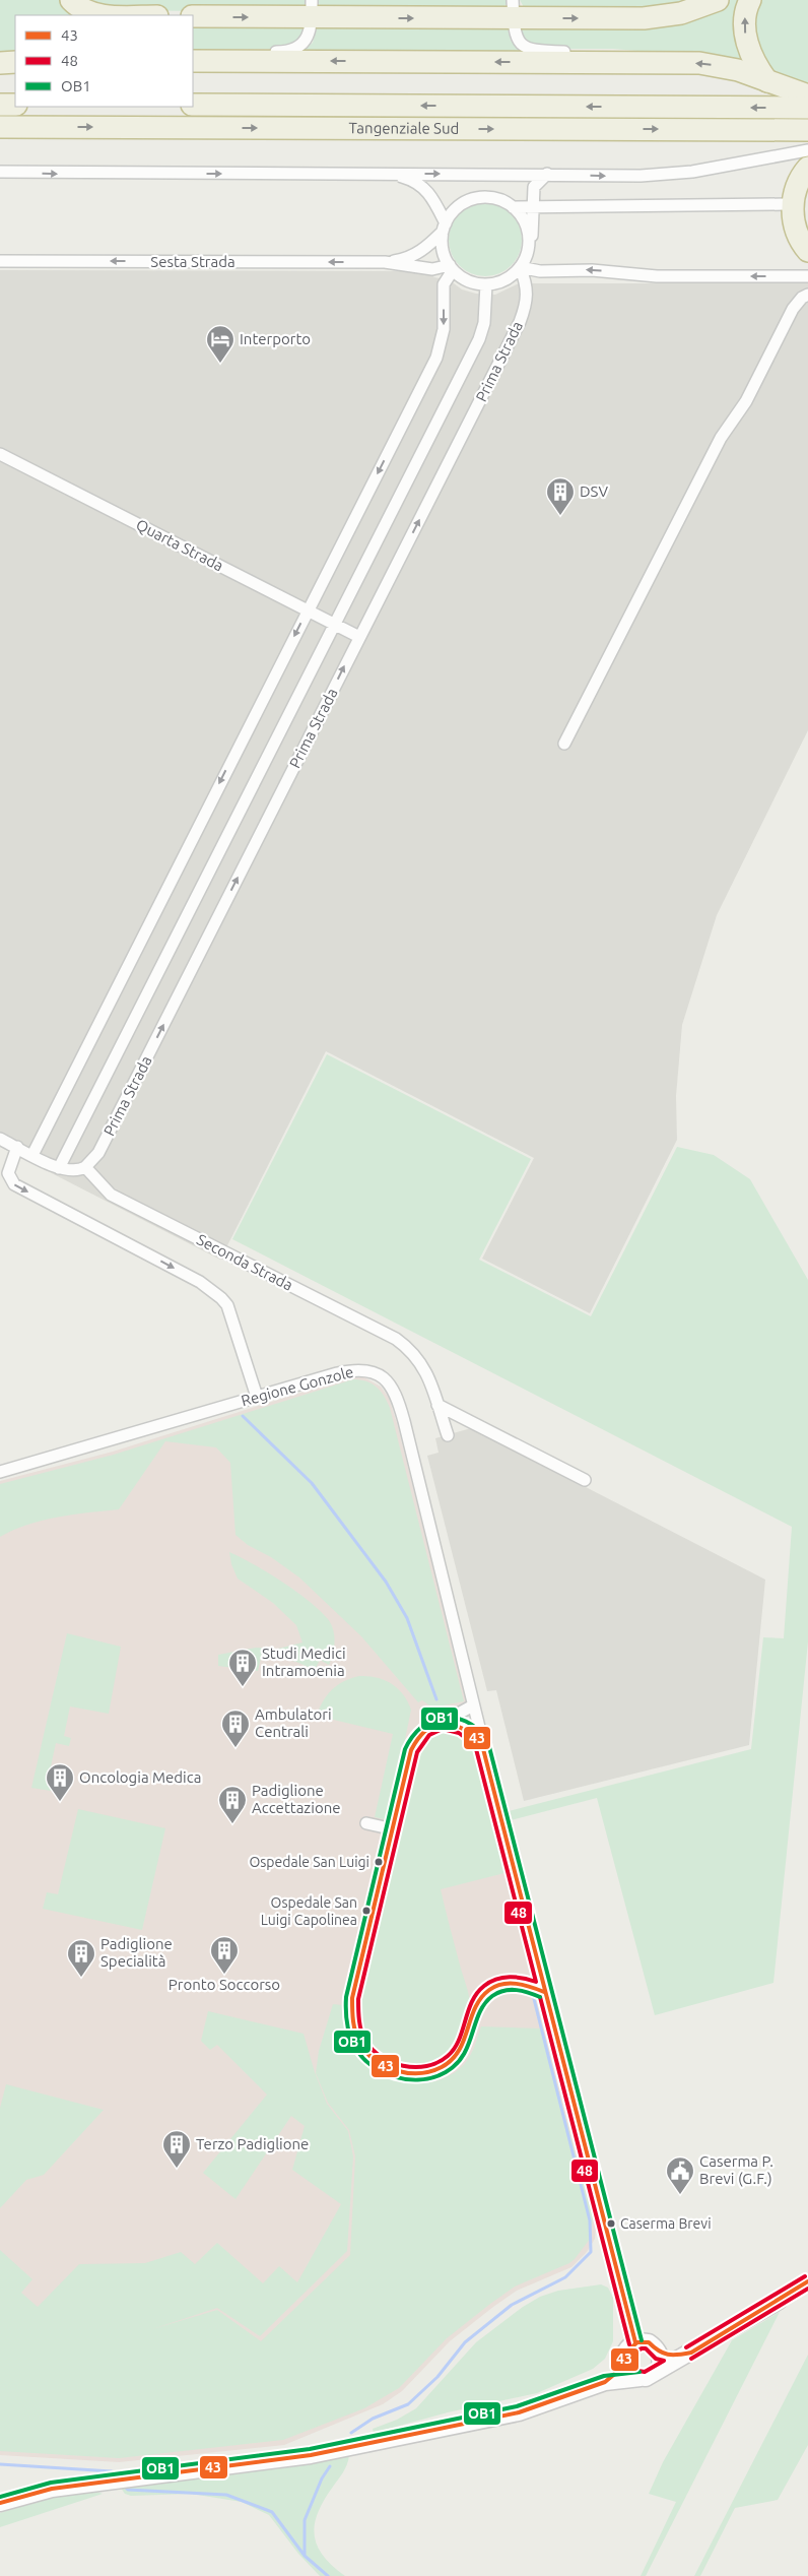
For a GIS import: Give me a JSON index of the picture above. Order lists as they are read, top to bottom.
{
  "streets": {
    "highway": ["Tangenziale Sud"],
    "street": [
      "Sesta Strada",
      "Prima Strada",
      "Quarta Strada",
      "Seconda Strada",
      "Regione Gonzole"
    ]
  },
  "crossings": [
    ["Sesta Strada", "Prima Strada"],
    ["Prima Strada", "Quarta Strada"],
    ["Prima Strada", "Seconda Strada"]
  ],
  "places": {
    "hotel": ["Interporto"],
    "building": [
      "DSV",
      "Studi Medici Intramoenia",
      "Ambulatori Centrali",
      "Oncologia Medica",
      "Padiglione Accettazione",
      "Pronto Soccorso",
      "Padiglione Specialità",
      "Terzo Padiglione"
    ],
    "other": ["Ospedale San Luigi", "Ospedale San Luigi Capolinea", "Caserma Brevi"],
    "public building": ["Caserma P. Brevi (G.F.)"]
  },
  "lines": ["transit line OB1", "transit line 43", "transit line 48"],
  "legend": ["43", "48", "OB1"]
}
